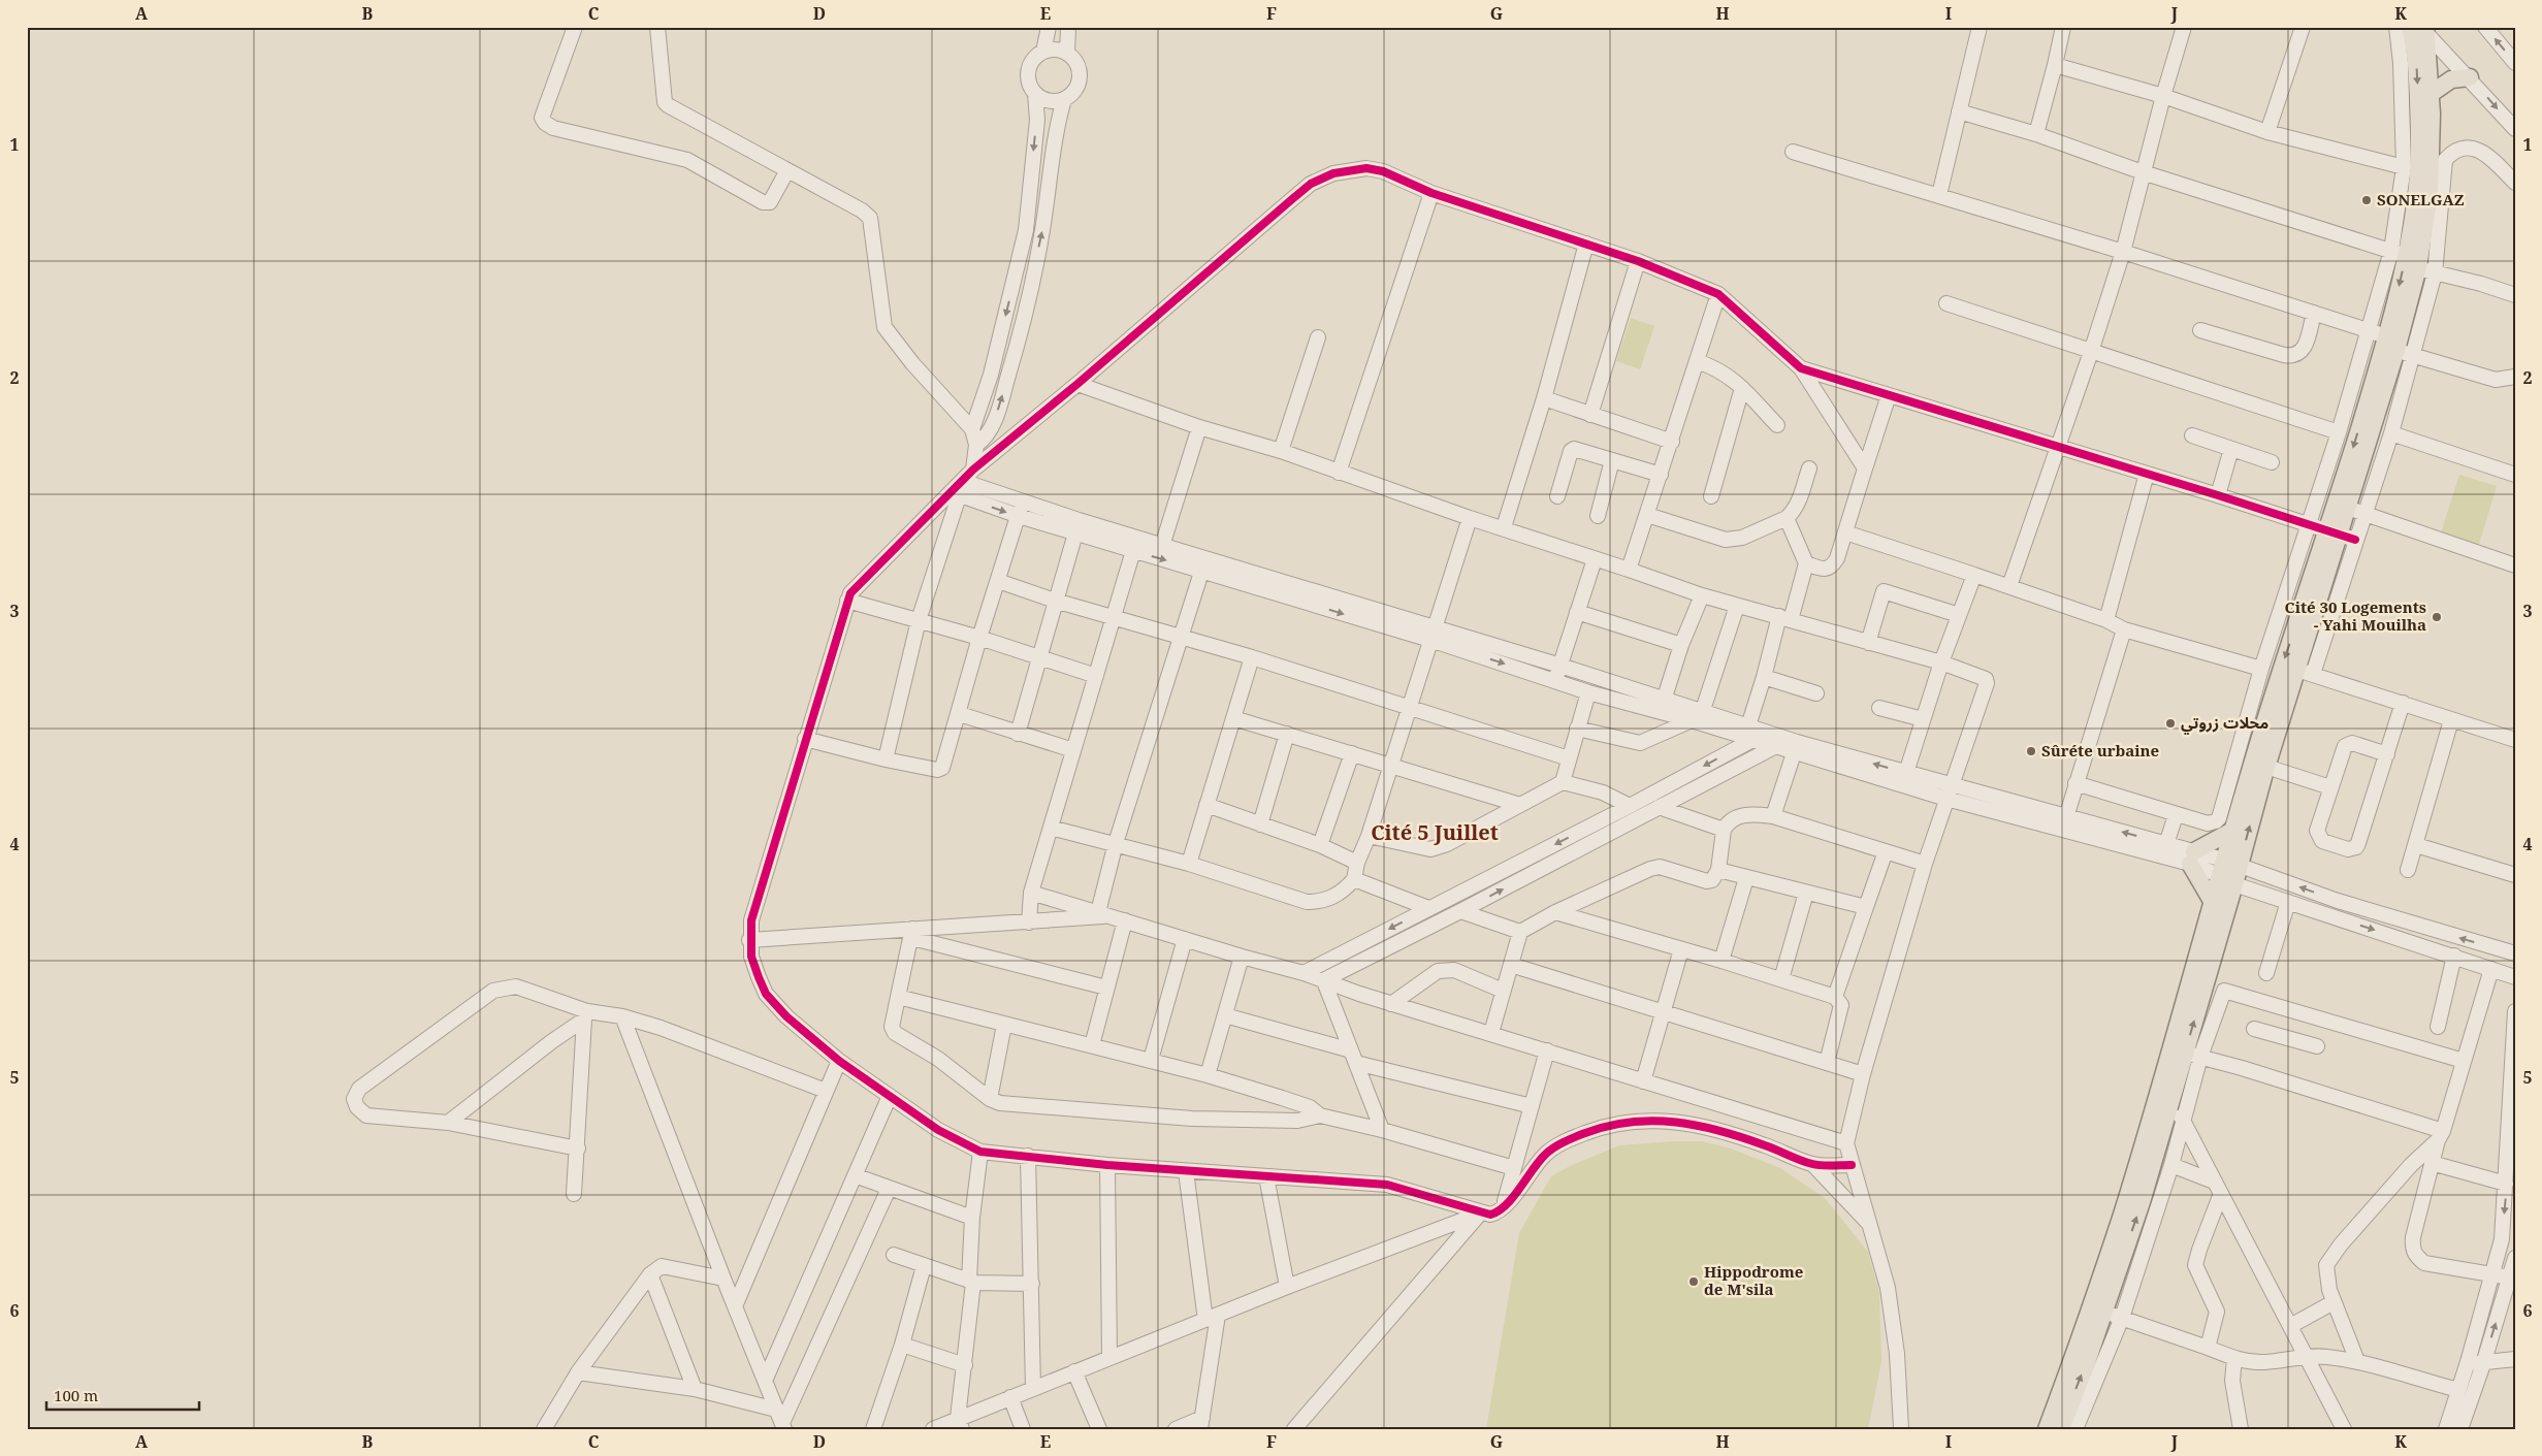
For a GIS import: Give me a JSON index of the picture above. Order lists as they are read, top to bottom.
{
  "districts": ["Cité 5 Juillet"],
  "places": [
    "SONELGAZ",
    "Cité 30 Logements - Yahi Mouilha",
    "محلات زروتي",
    "Sûréte urbaine",
    "Hippodrome de M'sila"
  ],
  "scale_bar": "100 m",
  "grid": {
    "columns": [
      "A",
      "B",
      "C",
      "D",
      "E",
      "F",
      "G",
      "H",
      "I",
      "J",
      "K"
    ],
    "rows": [
      "1",
      "2",
      "3",
      "4",
      "5",
      "6"
    ]
  }
}
